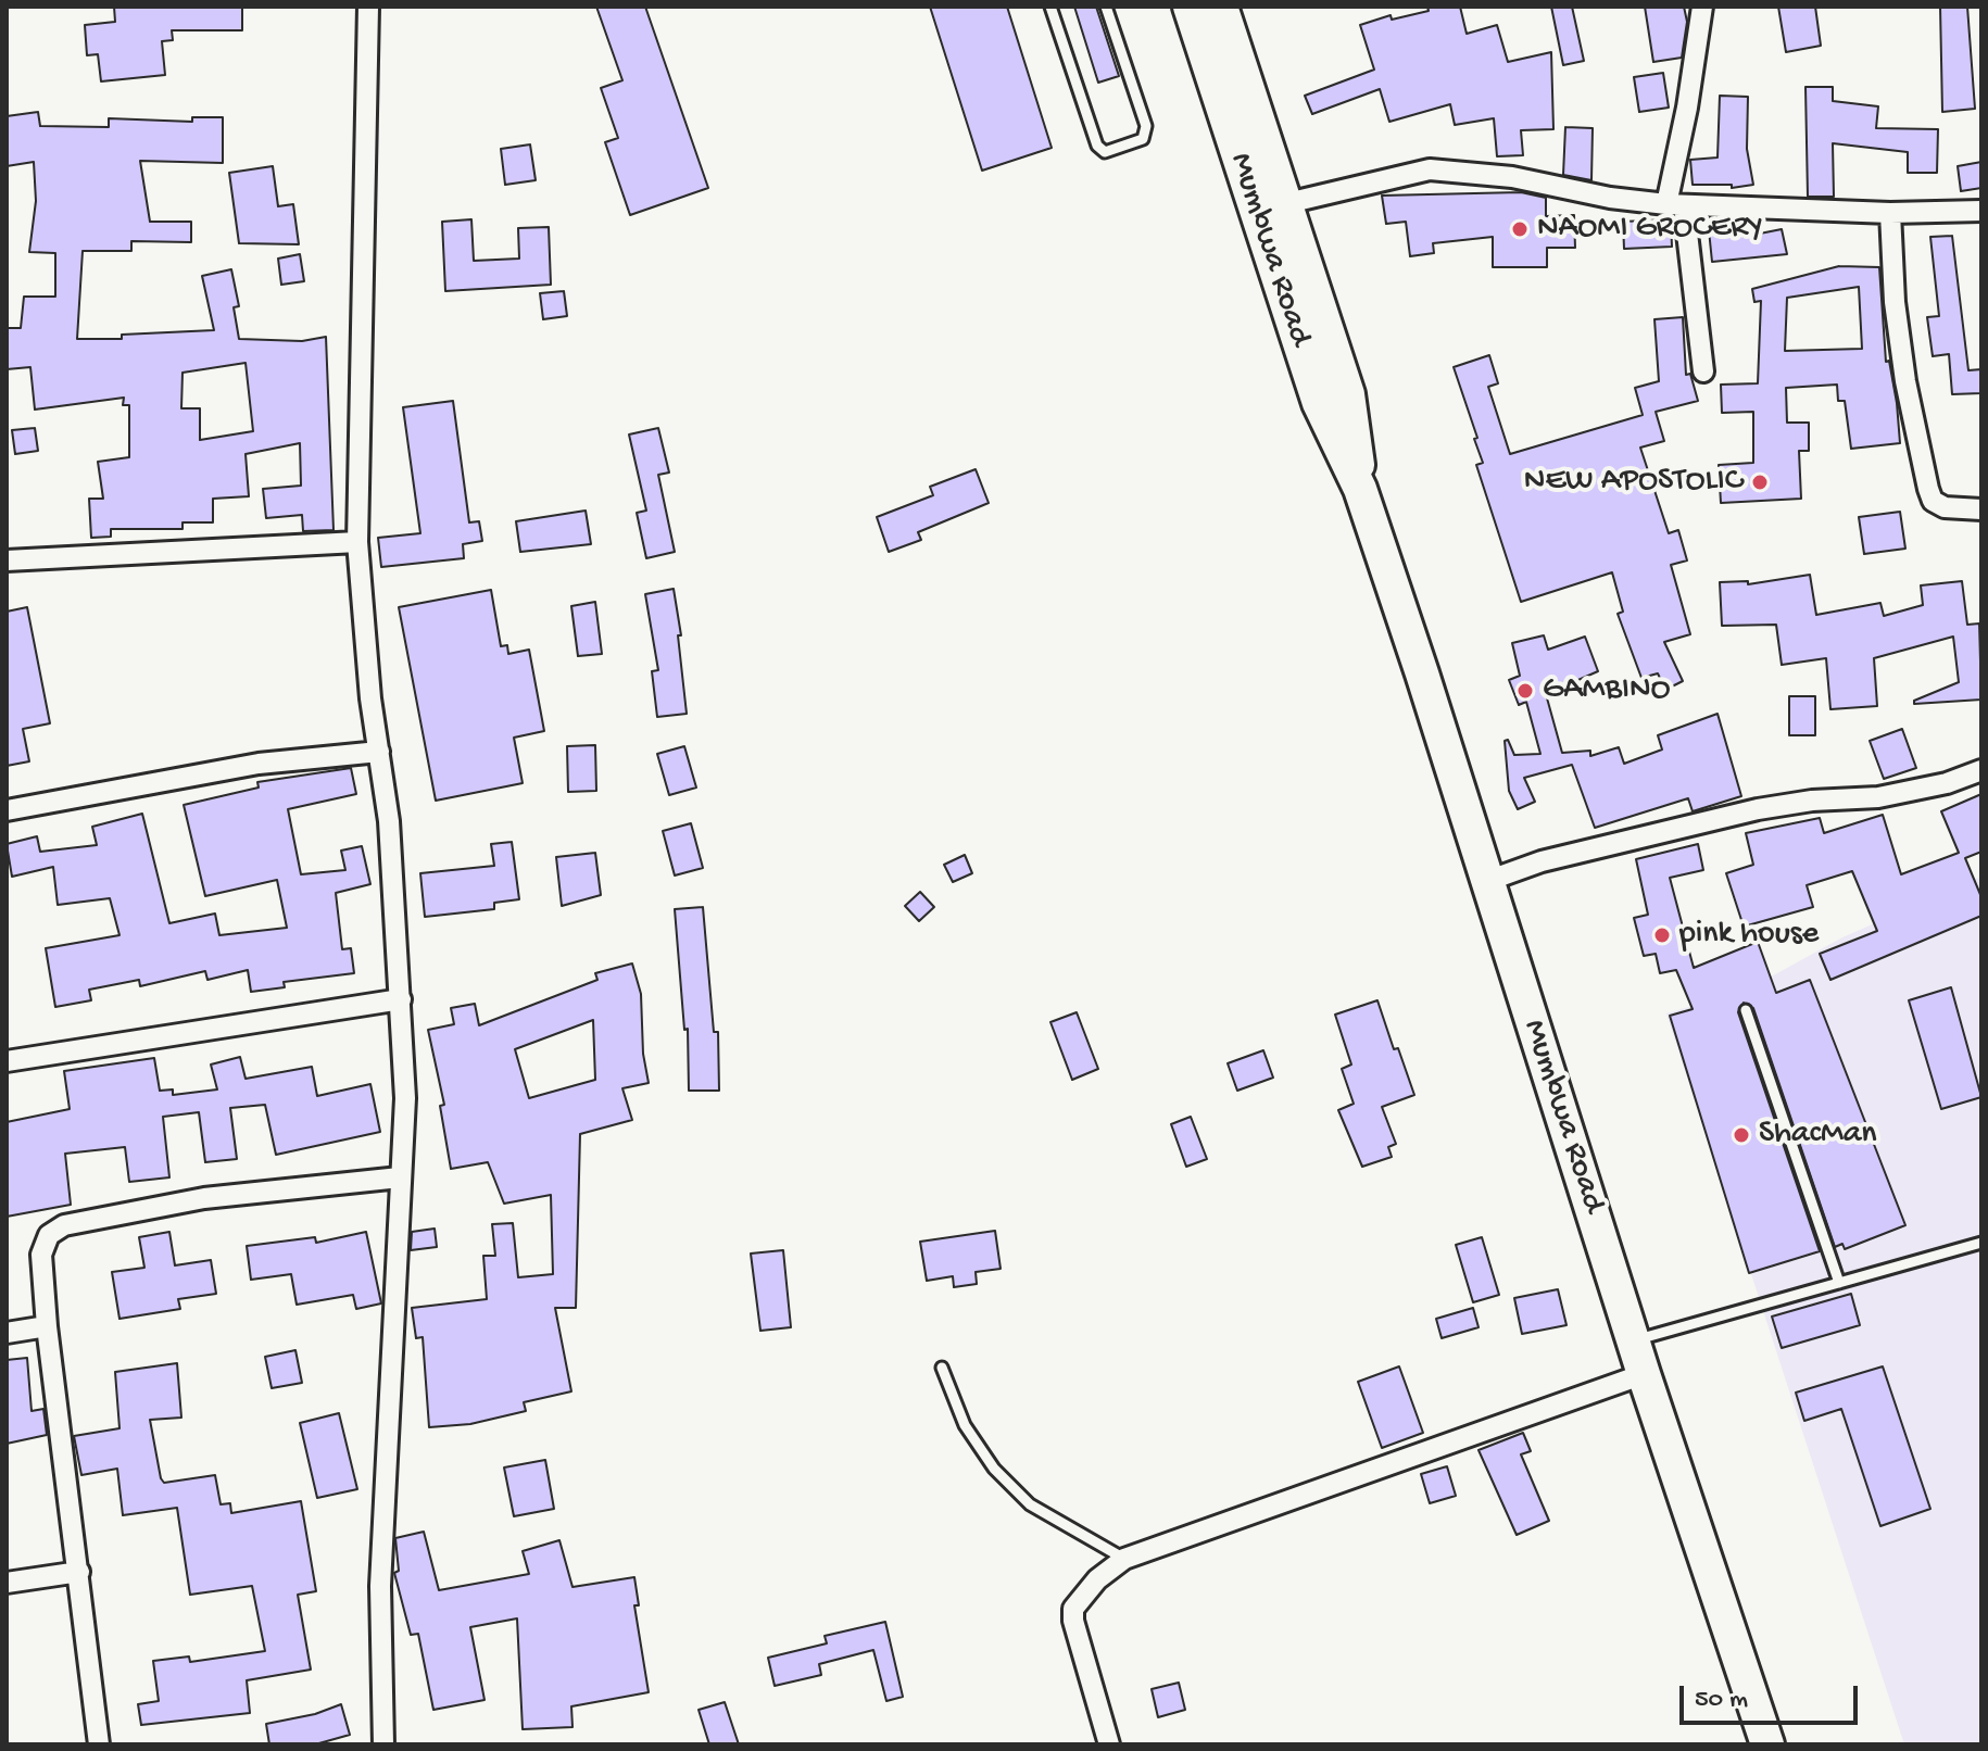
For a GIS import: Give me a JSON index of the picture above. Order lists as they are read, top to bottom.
{
  "streets": {
    "main road": ["Mumbwa Road"]
  },
  "places": [
    "NAOMI GROCERY",
    "NEW APOSTOLIC",
    "GAMBINO",
    "pink house",
    "ShacMan"
  ],
  "scale_bar": "50 m"
}
